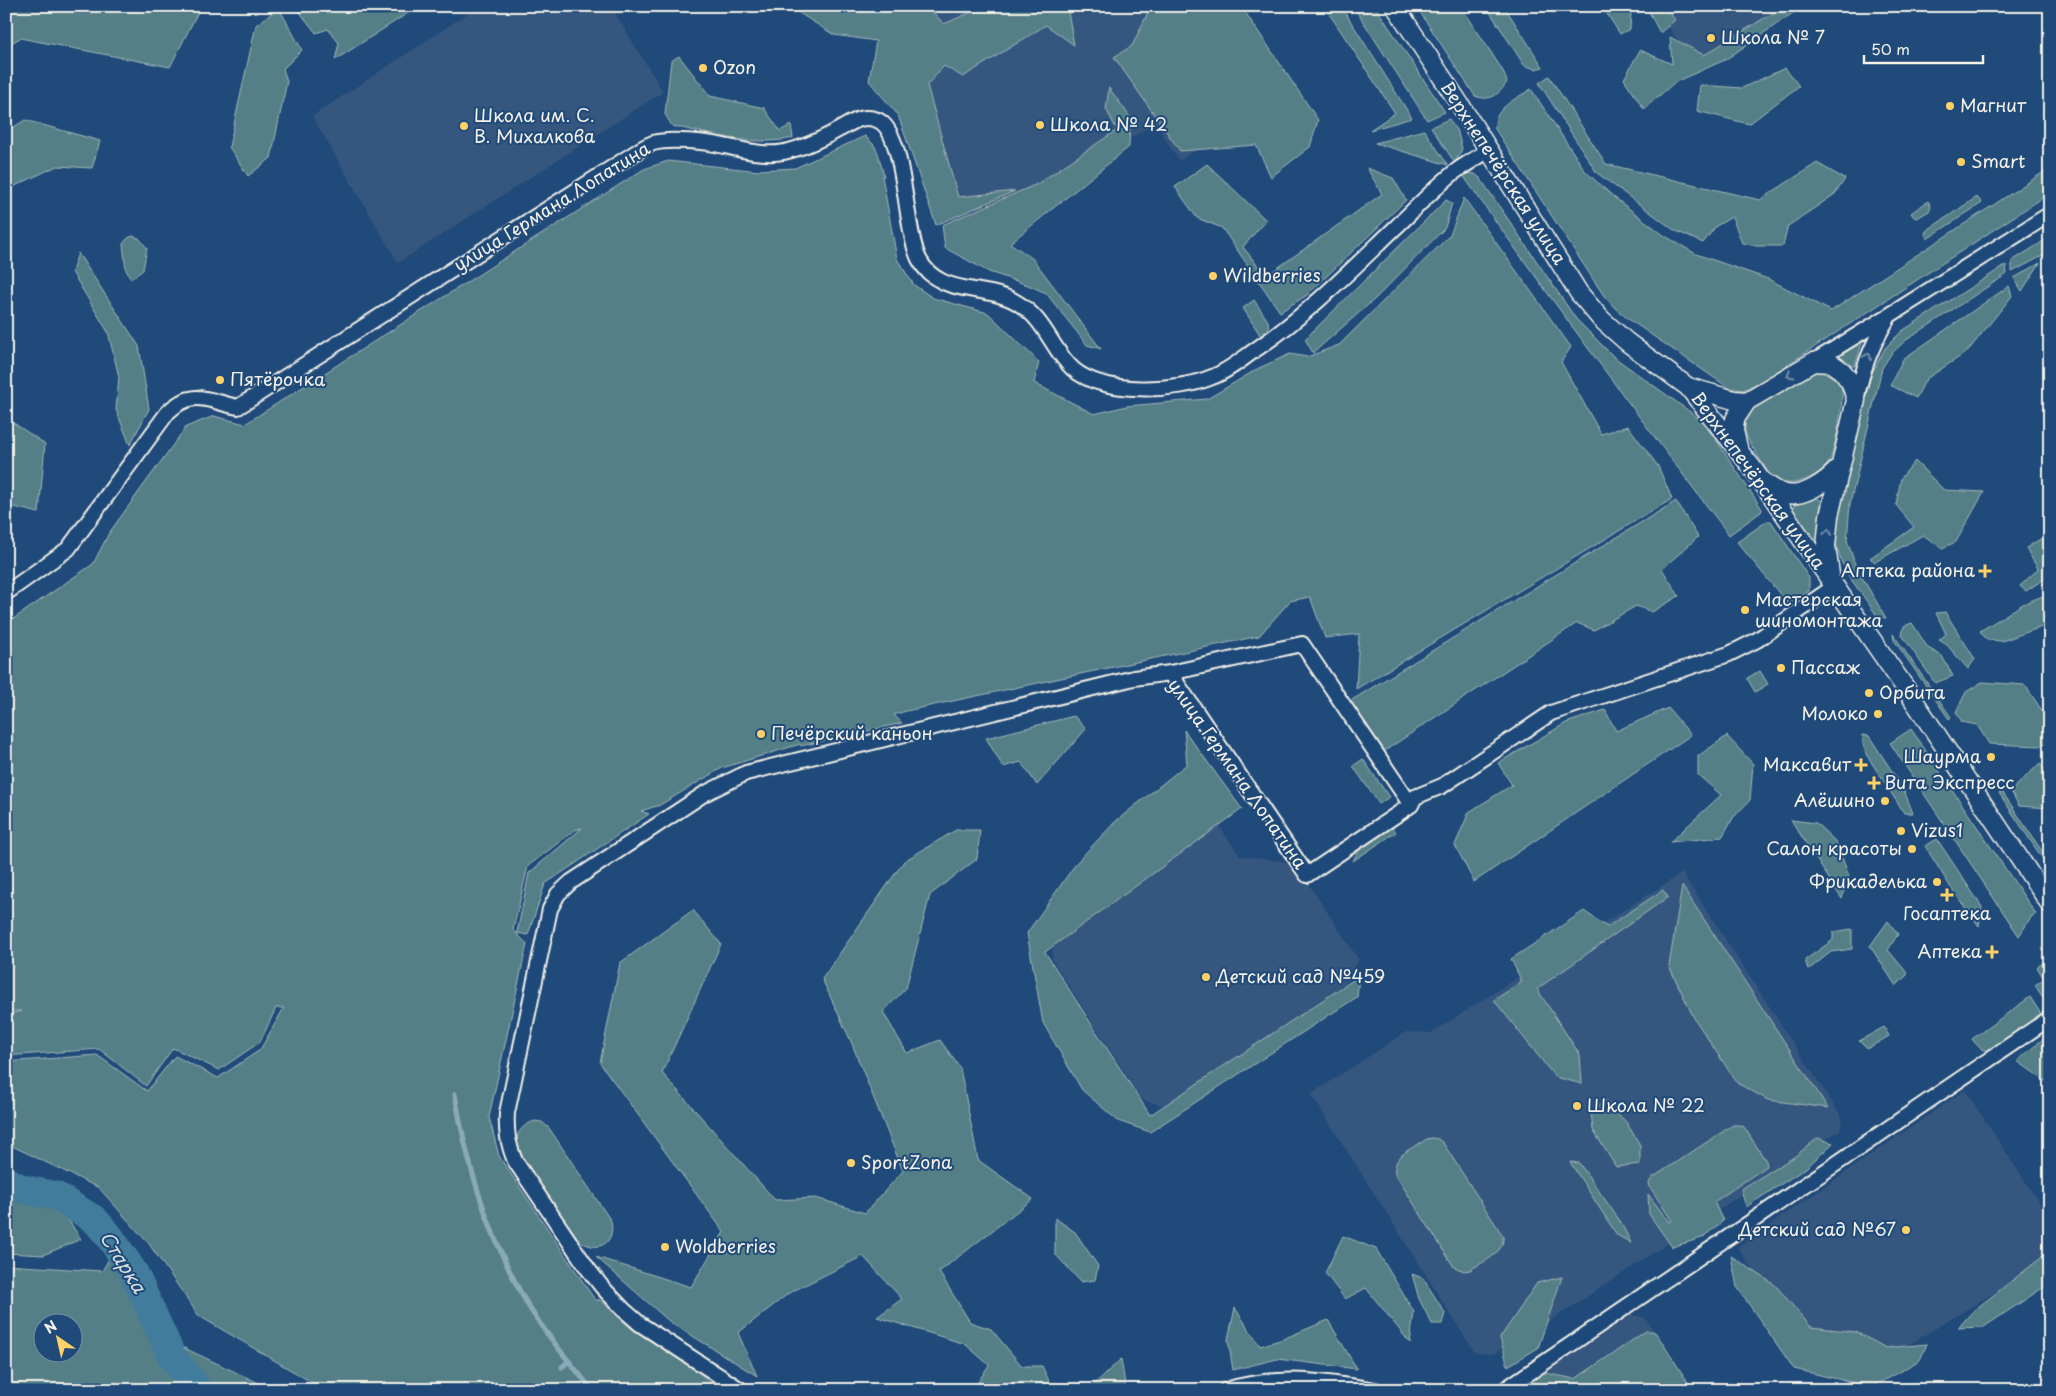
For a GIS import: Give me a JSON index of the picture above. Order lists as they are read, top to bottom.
{
  "streets": {
    "street": ["Верхнепечёрская улица", "улица Германа Лопатина"]
  },
  "crossings": [
    ["Верхнепечёрская улица", "улица Германа Лопатина"]
  ],
  "water": ["Старка"],
  "places": {
    "other": [
      "Школа № 7",
      "Ozon",
      "Магнит",
      "Школа № 42",
      "Школа им. С. В. Михалкова",
      "Smart",
      "Wildberries",
      "Пятёрочка",
      "Мастерская шиномонтажа",
      "Пассаж",
      "Орбита",
      "Молоко",
      "Печёрский каньон",
      "Шаурма",
      "Алёшино",
      "Vizus1",
      "Салон красоты",
      "Фрикаделька",
      "Детский сад №459",
      "Школа № 22",
      "SportZona",
      "Детский сад №67",
      "Woldberries"
    ],
    "health": [
      "Аптека района",
      "Максавит",
      "Вита Экспресс",
      "Госаптека",
      "Аптека"
    ]
  },
  "scale_bar": "50 m",
  "north": "top left"
}
